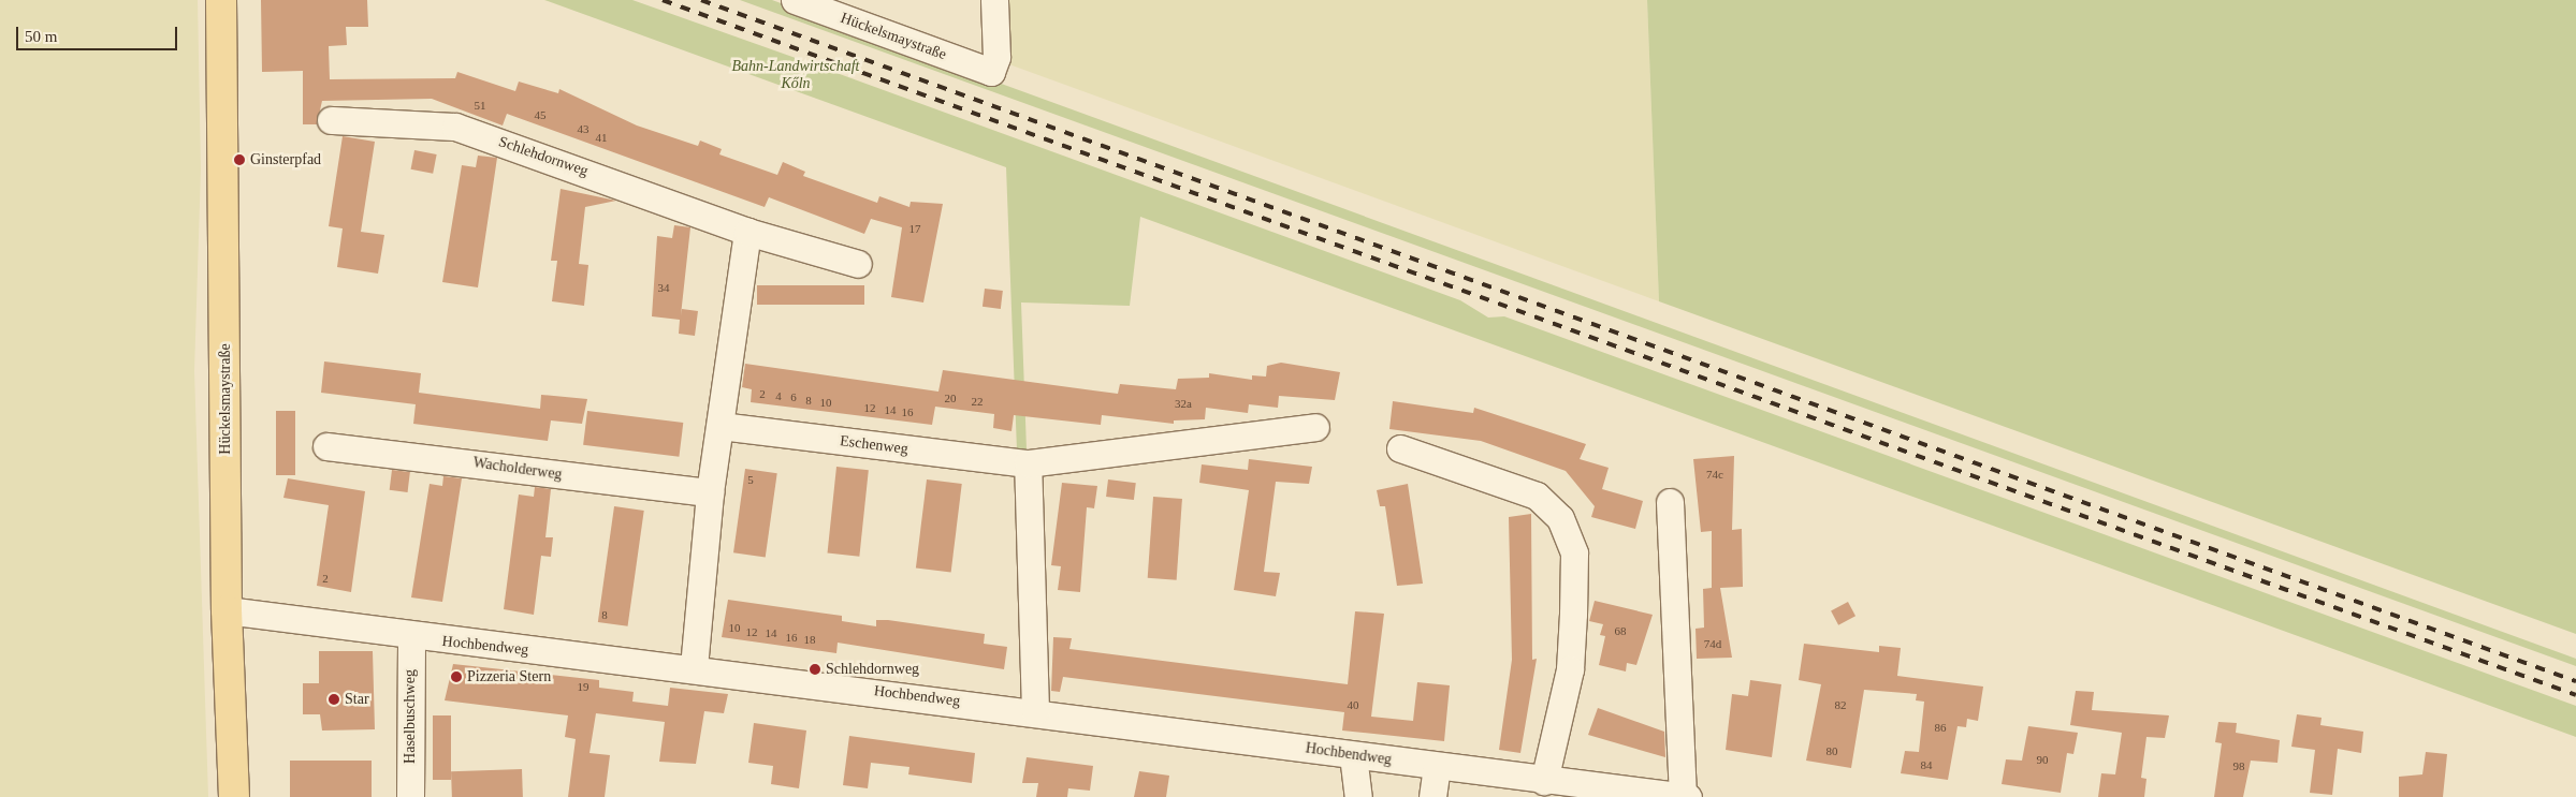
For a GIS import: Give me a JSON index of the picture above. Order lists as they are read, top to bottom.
{
  "streets": {
    "main road": ["Hückelsmaystraße"],
    "street": [
      "Schlehdornweg",
      "Eschenweg",
      "Wacholderweg",
      "Hochbendweg",
      "Haselbuschweg"
    ]
  },
  "crossings": [
    ["Hückelsmaystraße", "Hochbendweg"],
    ["Hochbendweg", "Haselbuschweg"]
  ],
  "parks": ["Bahn-Landwirtschaft Kőln"],
  "places": [
    "Ginsterpfad",
    "Schlehdornweg",
    "Pizzeria Stern",
    "Star"
  ],
  "house_numbers": [
    "51",
    "45",
    "43",
    "41",
    "17",
    "34",
    "2",
    "4",
    "6",
    "20",
    "8",
    "22",
    "10",
    "32a",
    "12",
    "14",
    "16",
    "74c",
    "5",
    "2",
    "8",
    "10",
    "68",
    "12",
    "14",
    "16",
    "18",
    "74d",
    "19",
    "40",
    "82",
    "86",
    "80",
    "90",
    "84",
    "98"
  ],
  "scale_bar": "50 m"
}
